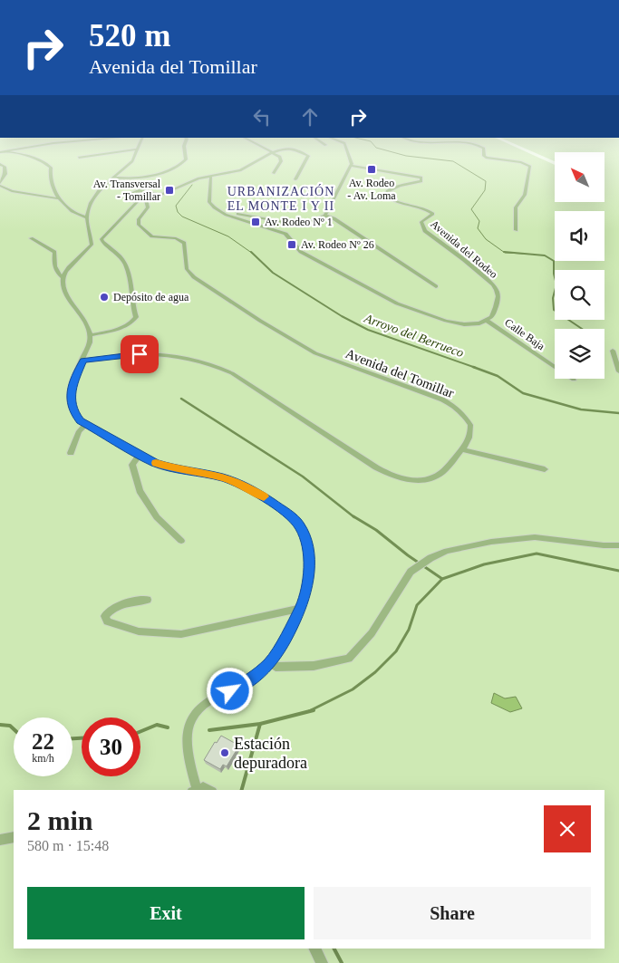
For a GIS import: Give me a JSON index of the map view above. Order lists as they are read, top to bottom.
{
  "streets": {
    "street": ["Avenida del Rodeo", "Calle Baja", "Avenida del Tomillar"]
  },
  "crossings": [
    ["Avenida del Rodeo", "Calle Baja"]
  ],
  "districts": ["URBANIZACIÓN EL MONTE I Y II"],
  "water": ["Arroyo del Berrueco"],
  "places": {
    "transit": [
      "Av. Rodeo - Av. Loma",
      "Av. Transversal - Tomillar",
      "Av. Rodeo Nº 1",
      "Av. Rodeo Nº 26"
    ],
    "other": ["Depósito de agua", "Estación depuradora"]
  },
  "north": "top left",
  "page": {
    "turn": ["520 m", "Avenida del Tomillar"],
    "speed": "22 km/h",
    "limit": "30",
    "heading": ["2 min", "580 m · 15:48"],
    "buttons": ["Exit", "Share"]
  }
}
